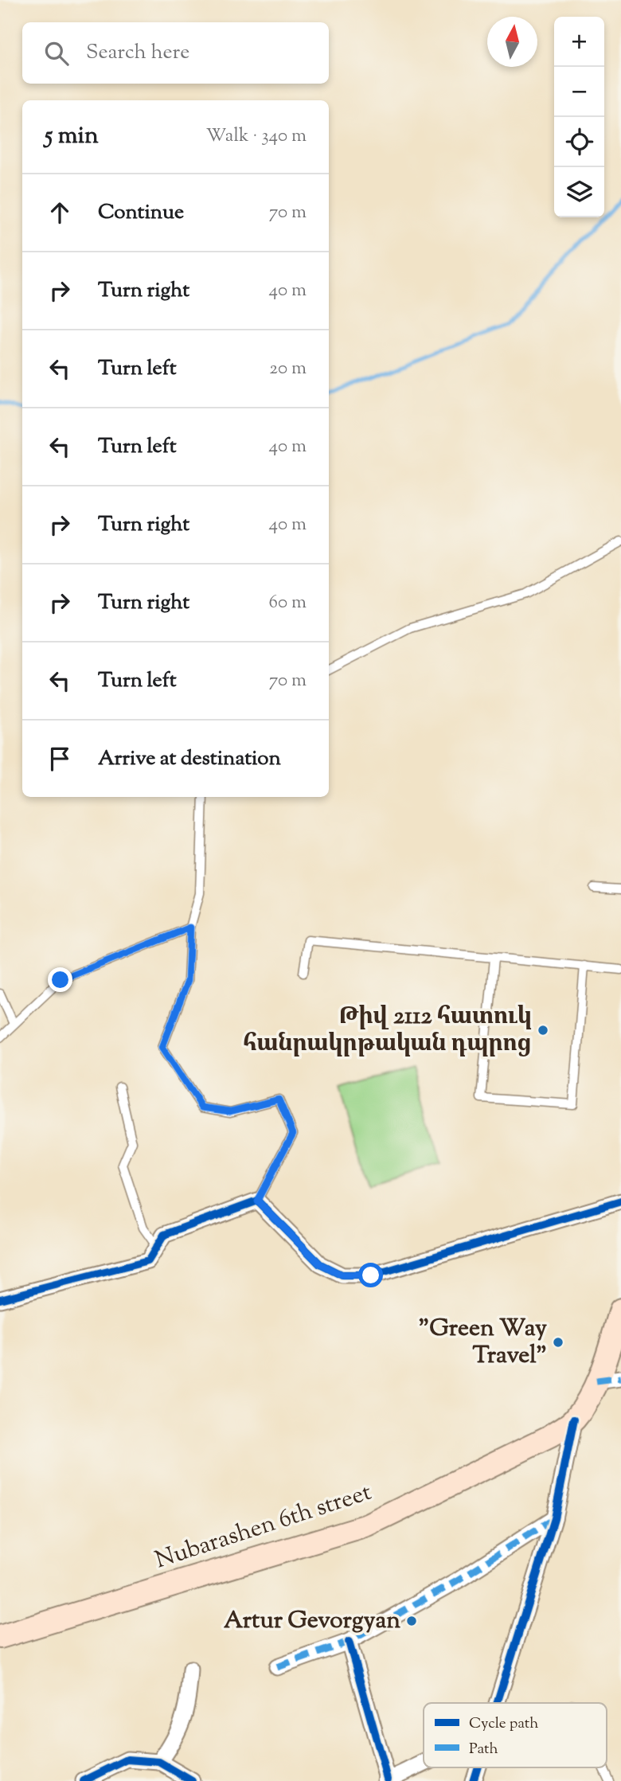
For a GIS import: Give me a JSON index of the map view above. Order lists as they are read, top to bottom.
{
  "streets": {
    "main road": ["Nubarashen 6th street"]
  },
  "places": ["Թիվ 2112 հատուկ հանրակրթական դպրոց", "\"Green Way Travel\"", "Artur Gevorgyan"],
  "legend": ["Cycle path", "Path"],
  "north": "top",
  "page": {
    "map_buttons": ["+", "−"],
    "search": "Search here",
    "heading": ["5 min", "Walk · 340 m"],
    "list": [
      ["Continue", "70 m"],
      ["Turn right", "40 m"],
      ["Turn left", "20 m"],
      ["Turn left", "40 m"],
      ["Turn right", "40 m"],
      ["Turn right", "60 m"],
      ["Turn left", "70 m"],
      "Arrive at destination"
    ]
  }
}
